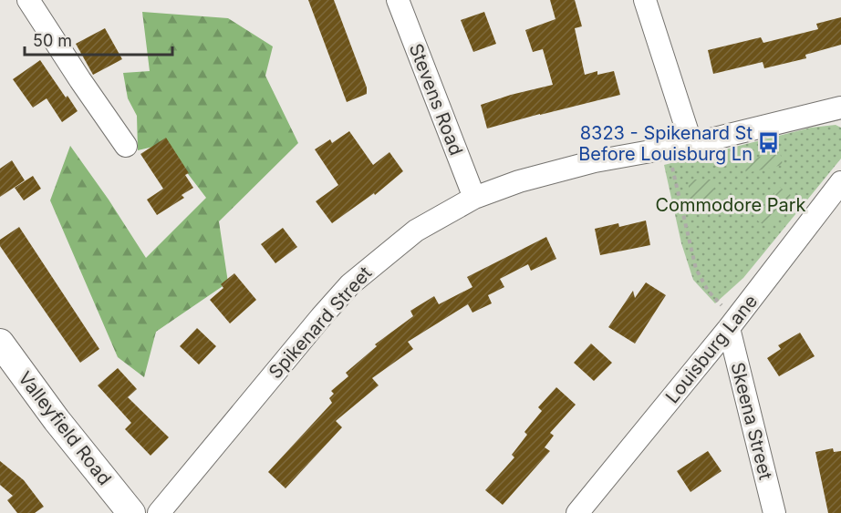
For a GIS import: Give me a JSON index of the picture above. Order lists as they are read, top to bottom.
{
  "streets": {
    "street": [
      "Stevens Road",
      "Spikenard Street",
      "Louisburg Lane",
      "Skeena Street",
      "Valleyfield Road"
    ]
  },
  "crossings": [
    ["Stevens Road", "Spikenard Street"],
    ["Louisburg Lane", "Skeena Street"]
  ],
  "parks": ["Commodore Park"],
  "places": {
    "bus stop": ["8323 - Spikenard St Before Louisburg Ln"]
  },
  "scale_bar": "50 m"
}
